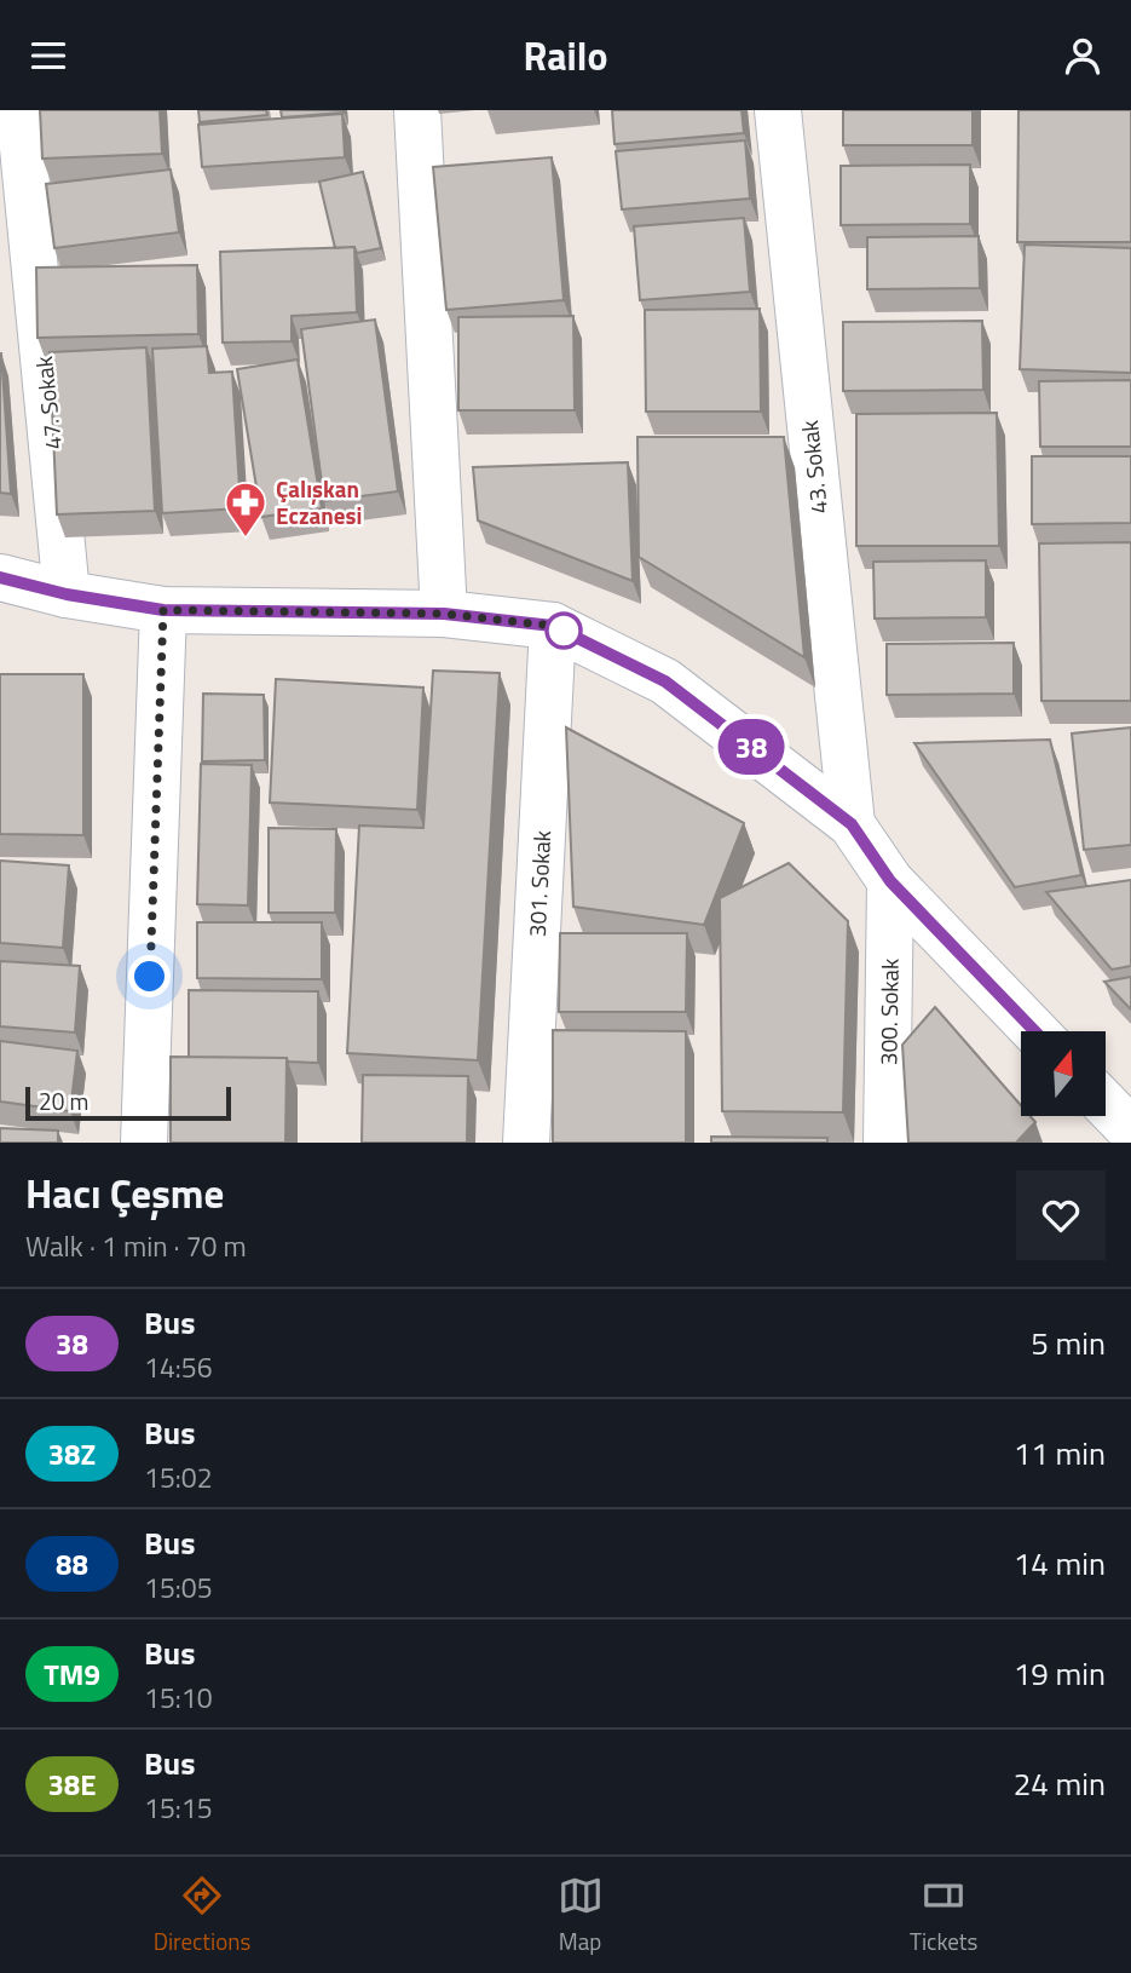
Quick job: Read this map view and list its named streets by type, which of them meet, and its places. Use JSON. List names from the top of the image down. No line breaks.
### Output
{"streets":{"street":["47. Sokak","43. Sokak","301. Sokak","300. Sokak"]},"places":{"pharmacy":["Çalışkan Eczanesi"]},"lines":["bus line 38"],"scale_bar":"20 m","north":"top","page":{"header":"Railo","on_map":"38","scale":"20 m","heading":["Hacı Çeşme","Walk · 1 min · 70 m"],"list":[{"mark":"38","name":"Bus","note":"14:56","value":"5 min"},{"mark":"38Z","name":"Bus","note":"15:02","value":"11 min"},{"mark":"88","name":"Bus","note":"15:05","value":"14 min"},{"mark":"TM9","name":"Bus","note":"15:10","value":"19 min"},{"mark":"38E","name":"Bus","note":"15:15","value":"24 min"}],"tabs":["Directions","Map","Tickets"]}}
